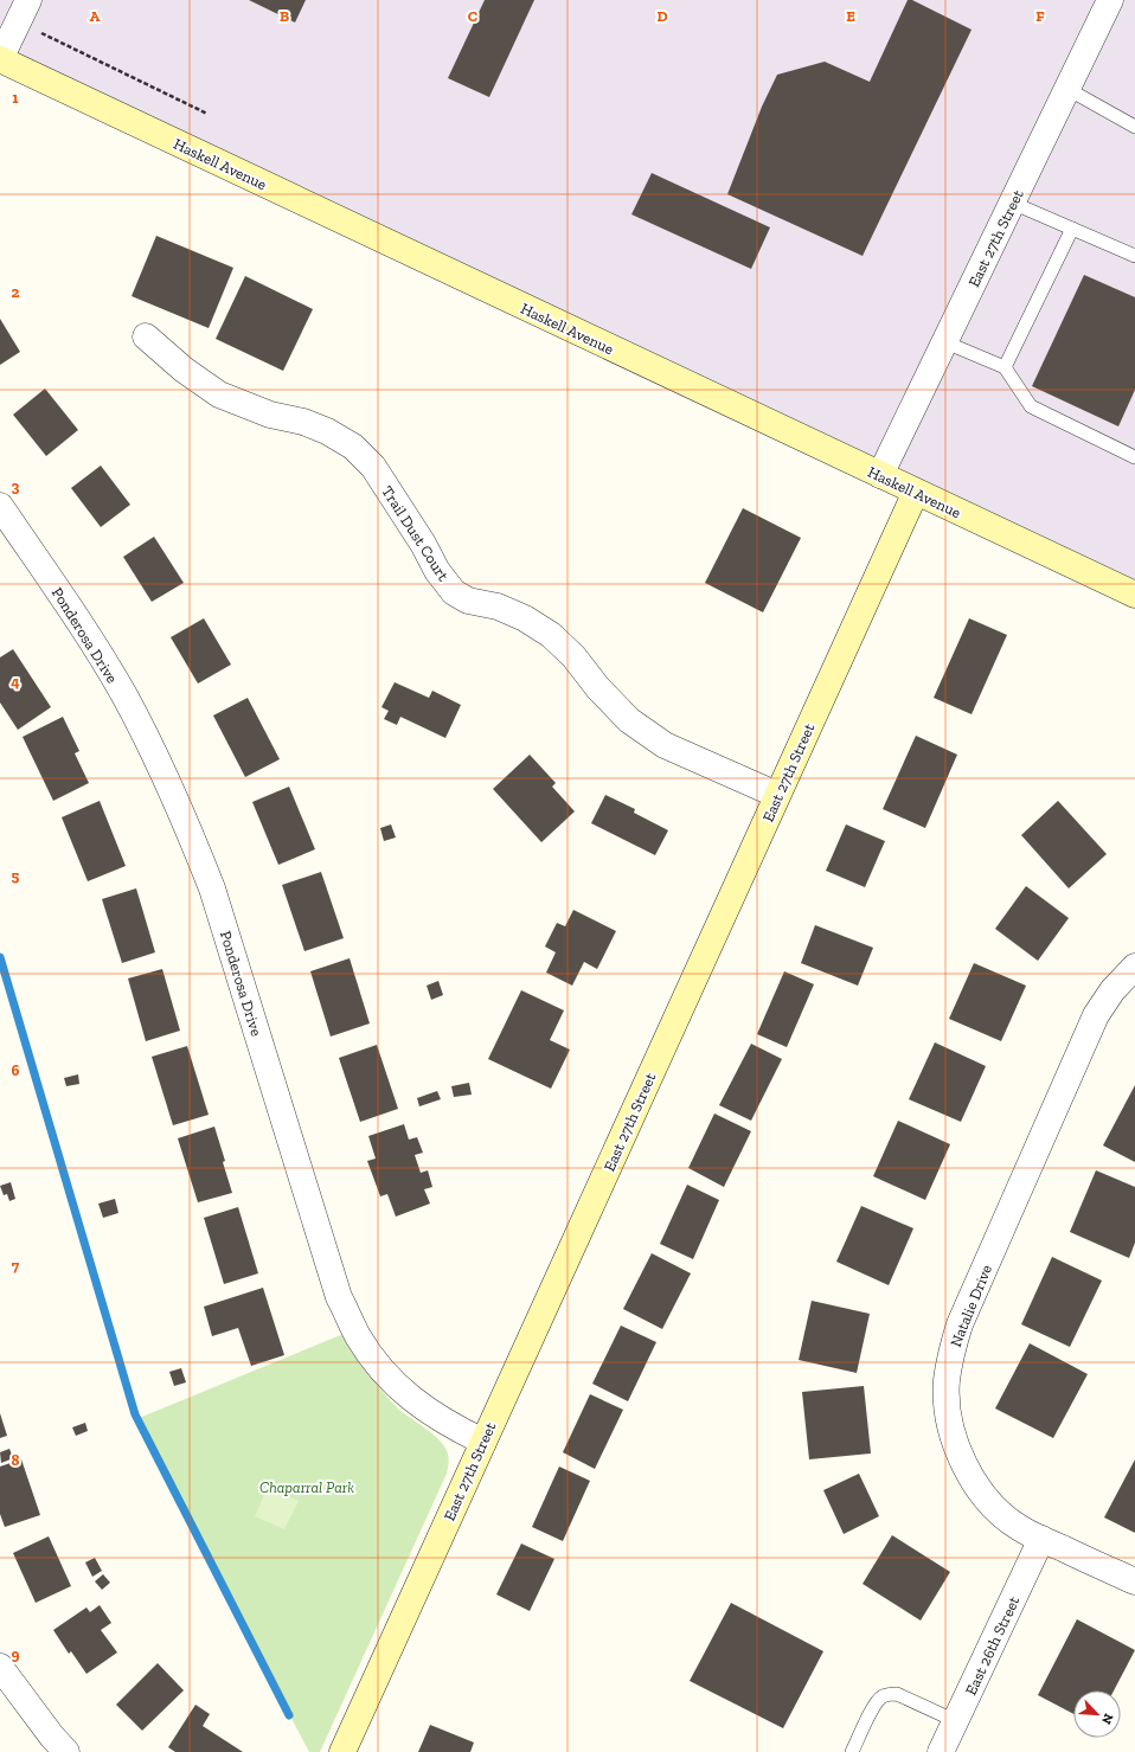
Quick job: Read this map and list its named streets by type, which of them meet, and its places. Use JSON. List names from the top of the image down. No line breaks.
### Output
{"streets":{"street":["Haskell Avenue","East 27th Street","Trail Dust Court","Ponderosa Drive","Natalie Drive","East 26th Street"]},"crossings":[["Haskell Avenue","East 27th Street"],["East 27th Street","Trail Dust Court"],["East 27th Street","Ponderosa Drive"],["Natalie Drive","East 26th Street"]],"parks":["Chaparral Park"],"north":"bottom right","grid":{"columns":["A","B","C","D","E","F"],"rows":["1","2","3","4","5","6","7","8","9"]}}
